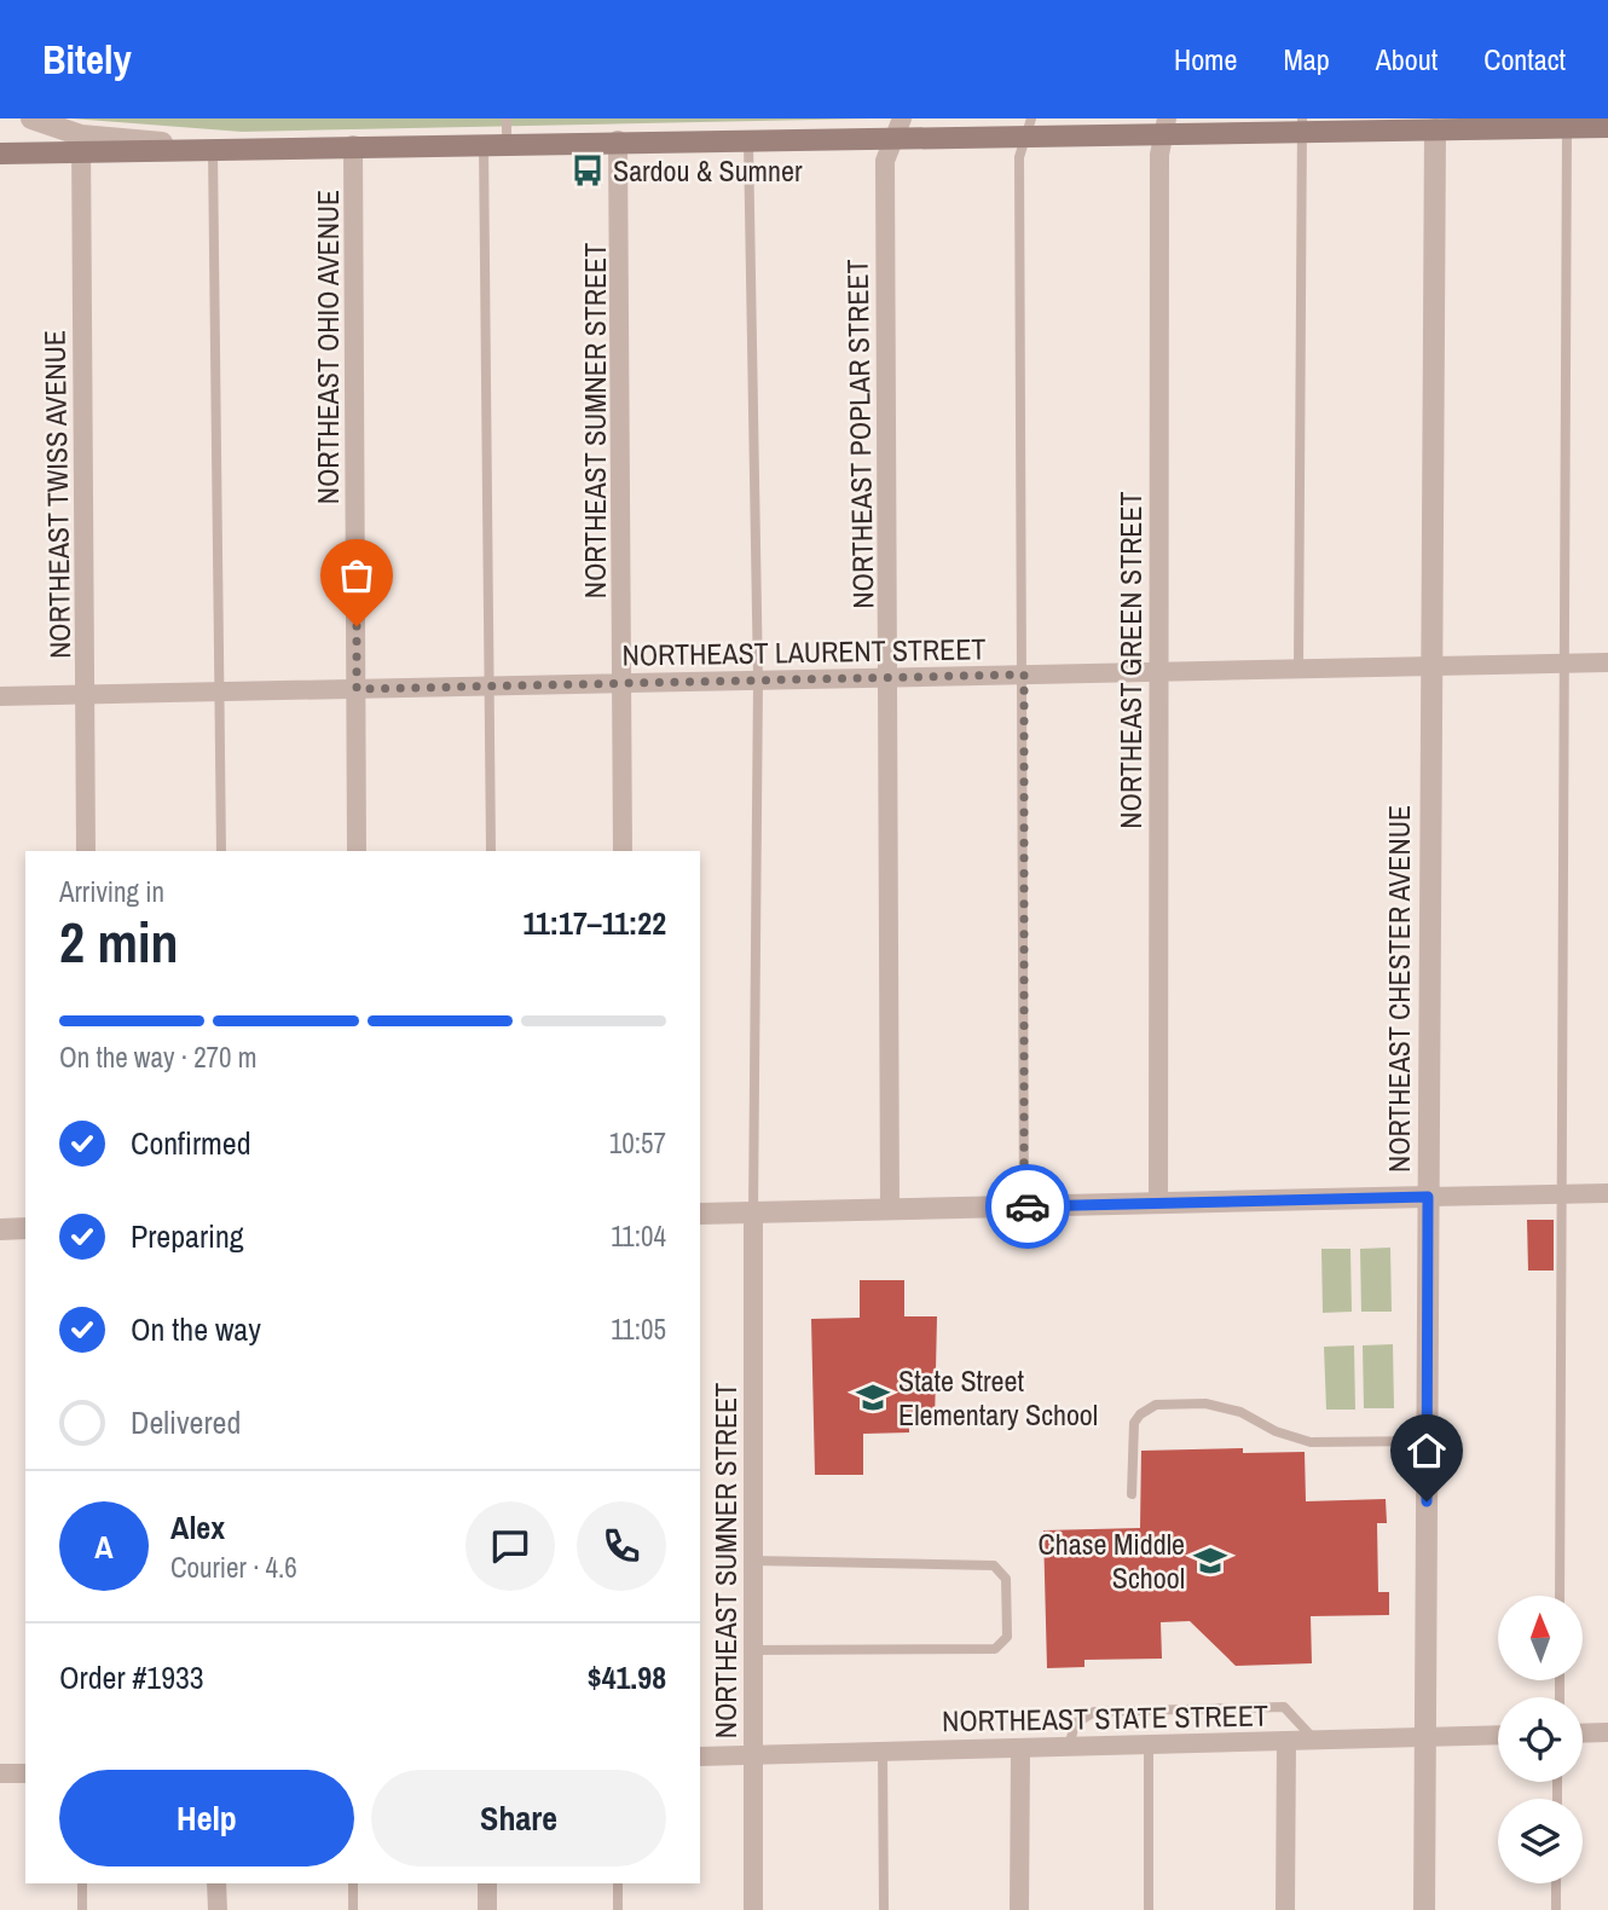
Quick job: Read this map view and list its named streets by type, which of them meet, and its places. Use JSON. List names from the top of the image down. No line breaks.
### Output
{"streets":{"street":["NORTHEAST OHIO AVENUE","NORTHEAST SUMNER STREET","NORTHEAST POPLAR STREET","NORTHEAST TWISS AVENUE","NORTHEAST LAURENT STREET","NORTHEAST GREEN STREET","NORTHEAST CHESTER AVENUE","NORTHEAST STATE STREET"]},"crossings":[["NORTHEAST OHIO AVENUE","NORTHEAST LAURENT STREET"],["NORTHEAST SUMNER STREET","NORTHEAST LAURENT STREET"],["NORTHEAST SUMNER STREET","NORTHEAST STATE STREET"],["NORTHEAST POPLAR STREET","NORTHEAST LAURENT STREET"],["NORTHEAST TWISS AVENUE","NORTHEAST LAURENT STREET"],["NORTHEAST LAURENT STREET","NORTHEAST GREEN STREET"],["NORTHEAST LAURENT STREET","NORTHEAST CHESTER AVENUE"],["NORTHEAST CHESTER AVENUE","NORTHEAST STATE STREET"]],"places":{"bus stop":["Sardou & Sumner"],"school or university":["State Street Elementary School","Chase Middle School"]},"north":"top","page":{"header":"Bitely","nav":["Home","Map","About","Contact"],"heading":["2 min","Arriving in","11:17–11:22"],"panel":["Alex","Courier · 4.6","Order #1933","$41.98"],"bar":"On the way · 270 m","list":[["Confirmed","10:57"],["Preparing","11:04"],["On the way","11:05"],"Delivered"],"round":"A","buttons":["Help","Share"]}}
